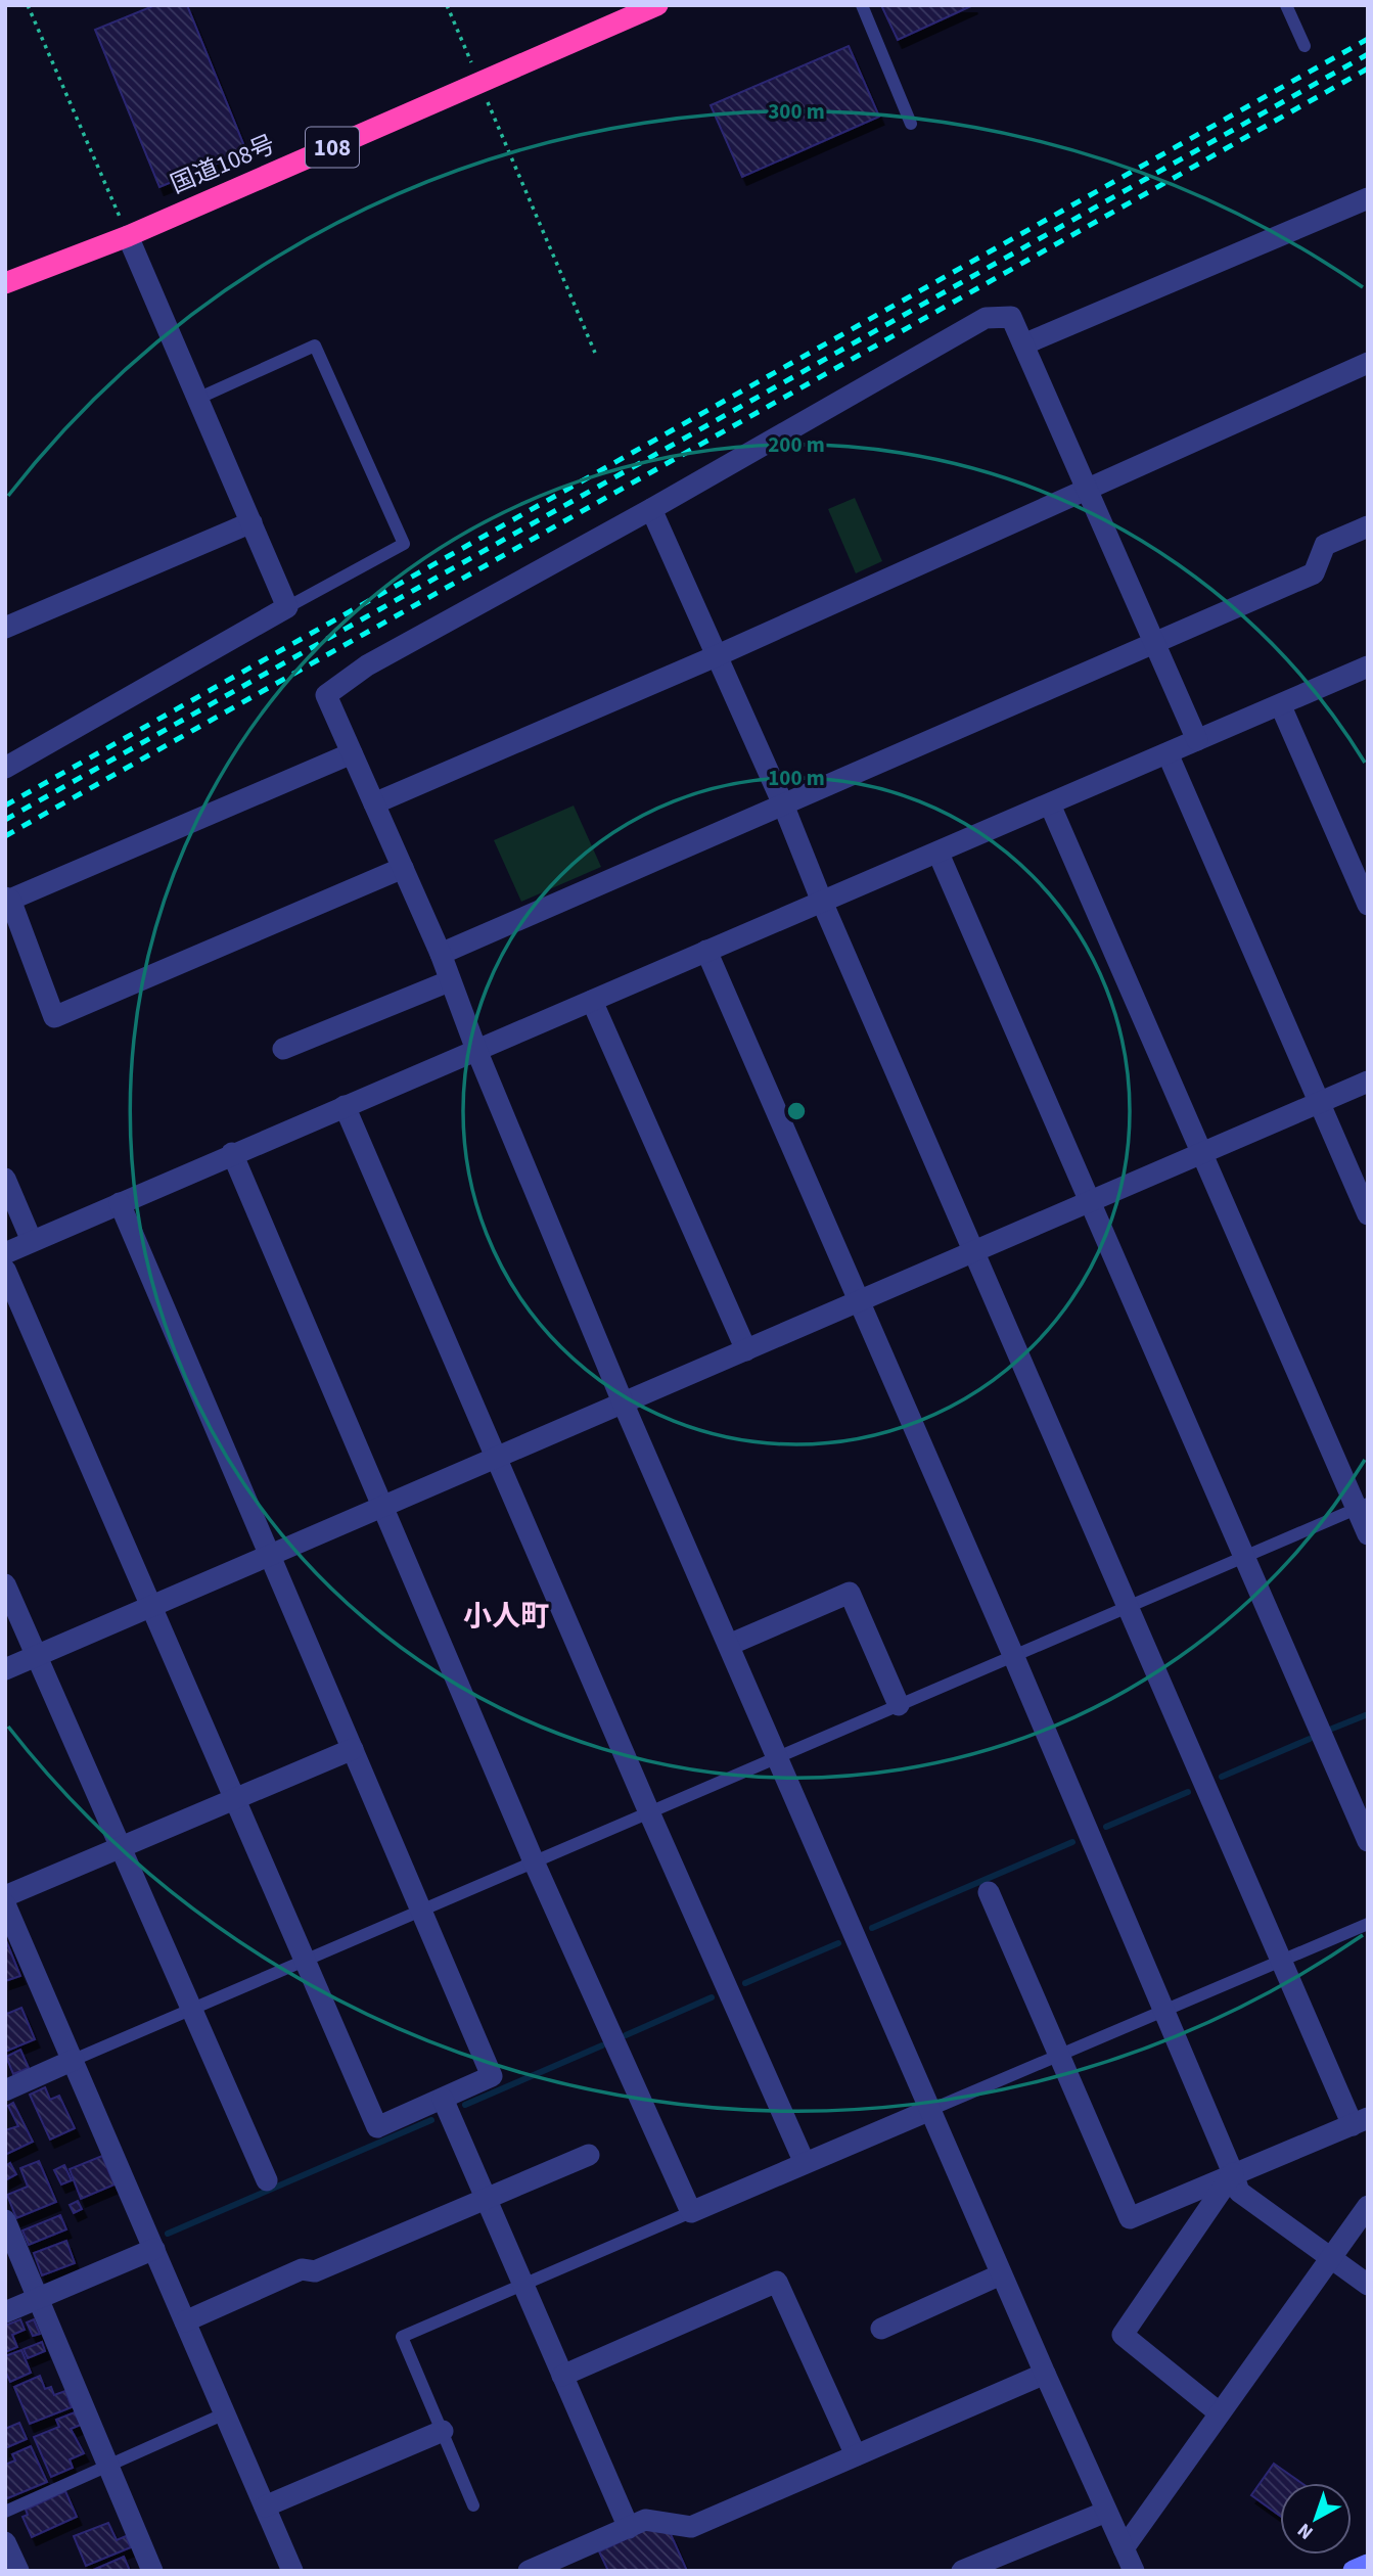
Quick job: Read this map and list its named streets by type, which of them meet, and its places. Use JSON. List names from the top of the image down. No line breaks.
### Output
{"streets":{"highway":["108","国道108号"]},"districts":["小人町"],"north":"bottom left","rings":["300 m","200 m","100 m"]}
